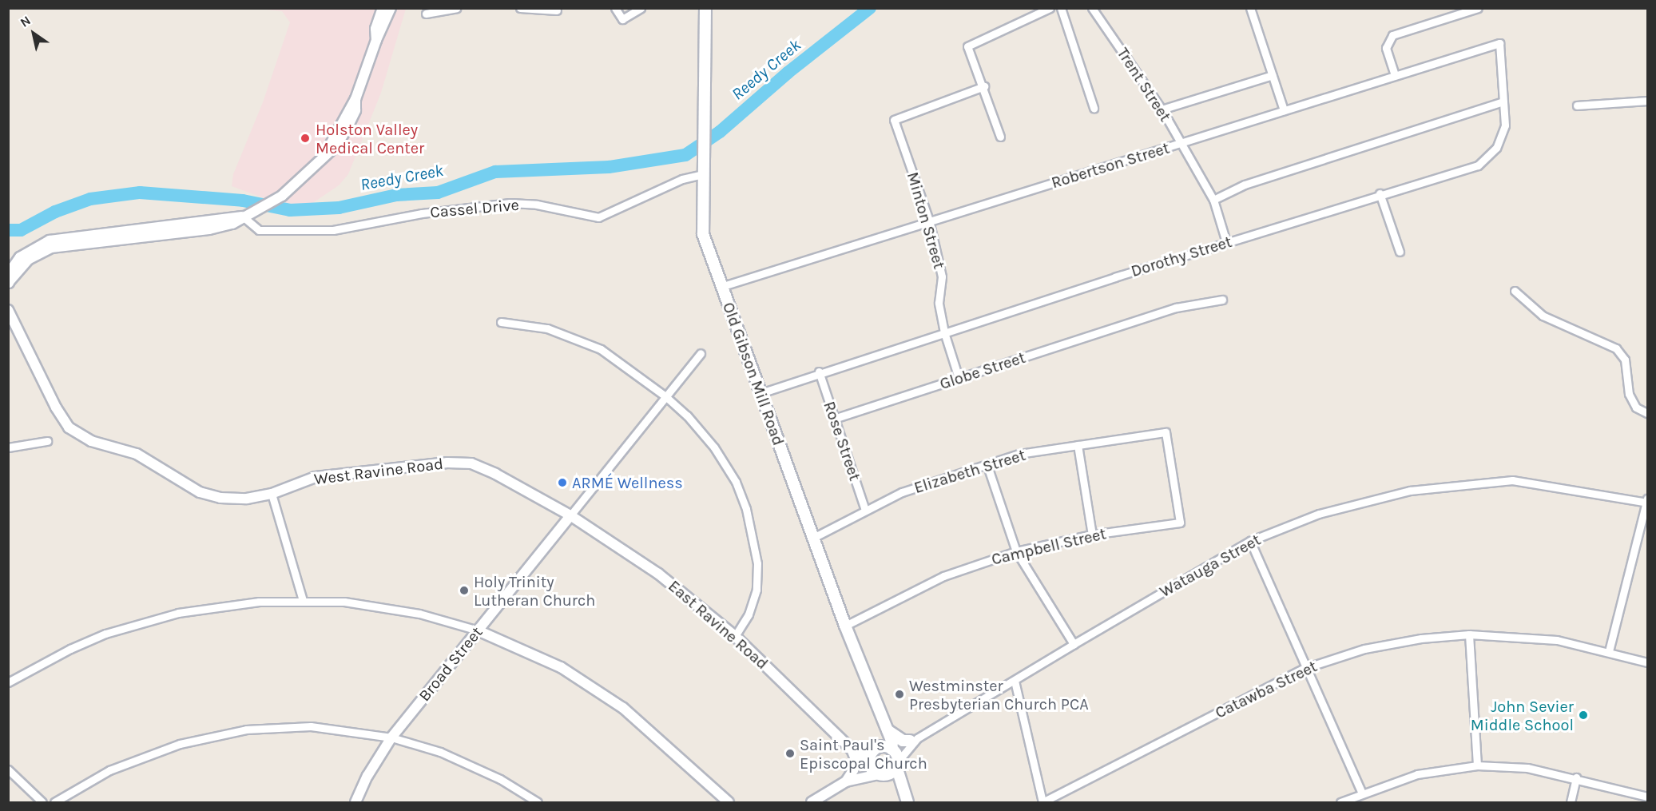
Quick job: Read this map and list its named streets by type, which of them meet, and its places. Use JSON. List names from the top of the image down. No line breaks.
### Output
{"streets":{"main road":["Old Gibson Mill Road"],"street":["Trent Street","Robertson Street","Cassel Drive","Minton Street","Dorothy Street","Globe Street","Rose Street","West Ravine Road","Elizabeth Street","Campbell Street","Watauga Street","East Ravine Road","Broad Street","Catawba Street"]},"crossings":[["Trent Street","Robertson Street"],["Trent Street","Dorothy Street"],["Robertson Street","Minton Street"],["Robertson Street","Dorothy Street"],["Robertson Street","Old Gibson Mill Road"],["Cassel Drive","Old Gibson Mill Road"],["Minton Street","Dorothy Street"],["Minton Street","Globe Street"],["Dorothy Street","Old Gibson Mill Road"],["Dorothy Street","Rose Street"],["Globe Street","Rose Street"],["Old Gibson Mill Road","Elizabeth Street"],["Old Gibson Mill Road","Campbell Street"],["Old Gibson Mill Road","Watauga Street"],["Rose Street","Elizabeth Street"],["West Ravine Road","East Ravine Road"],["West Ravine Road","Broad Street"],["Elizabeth Street","Campbell Street"],["East Ravine Road","Broad Street"]],"water":["Reedy Creek"],"places":["Holston Valley Medical Center","ARMÉ Wellness","Holy Trinity Lutheran Church","Westminster Presbyterian Church PCA","John Sevier Middle School","Saint Paul's Episcopal Church"],"north":"top left"}
